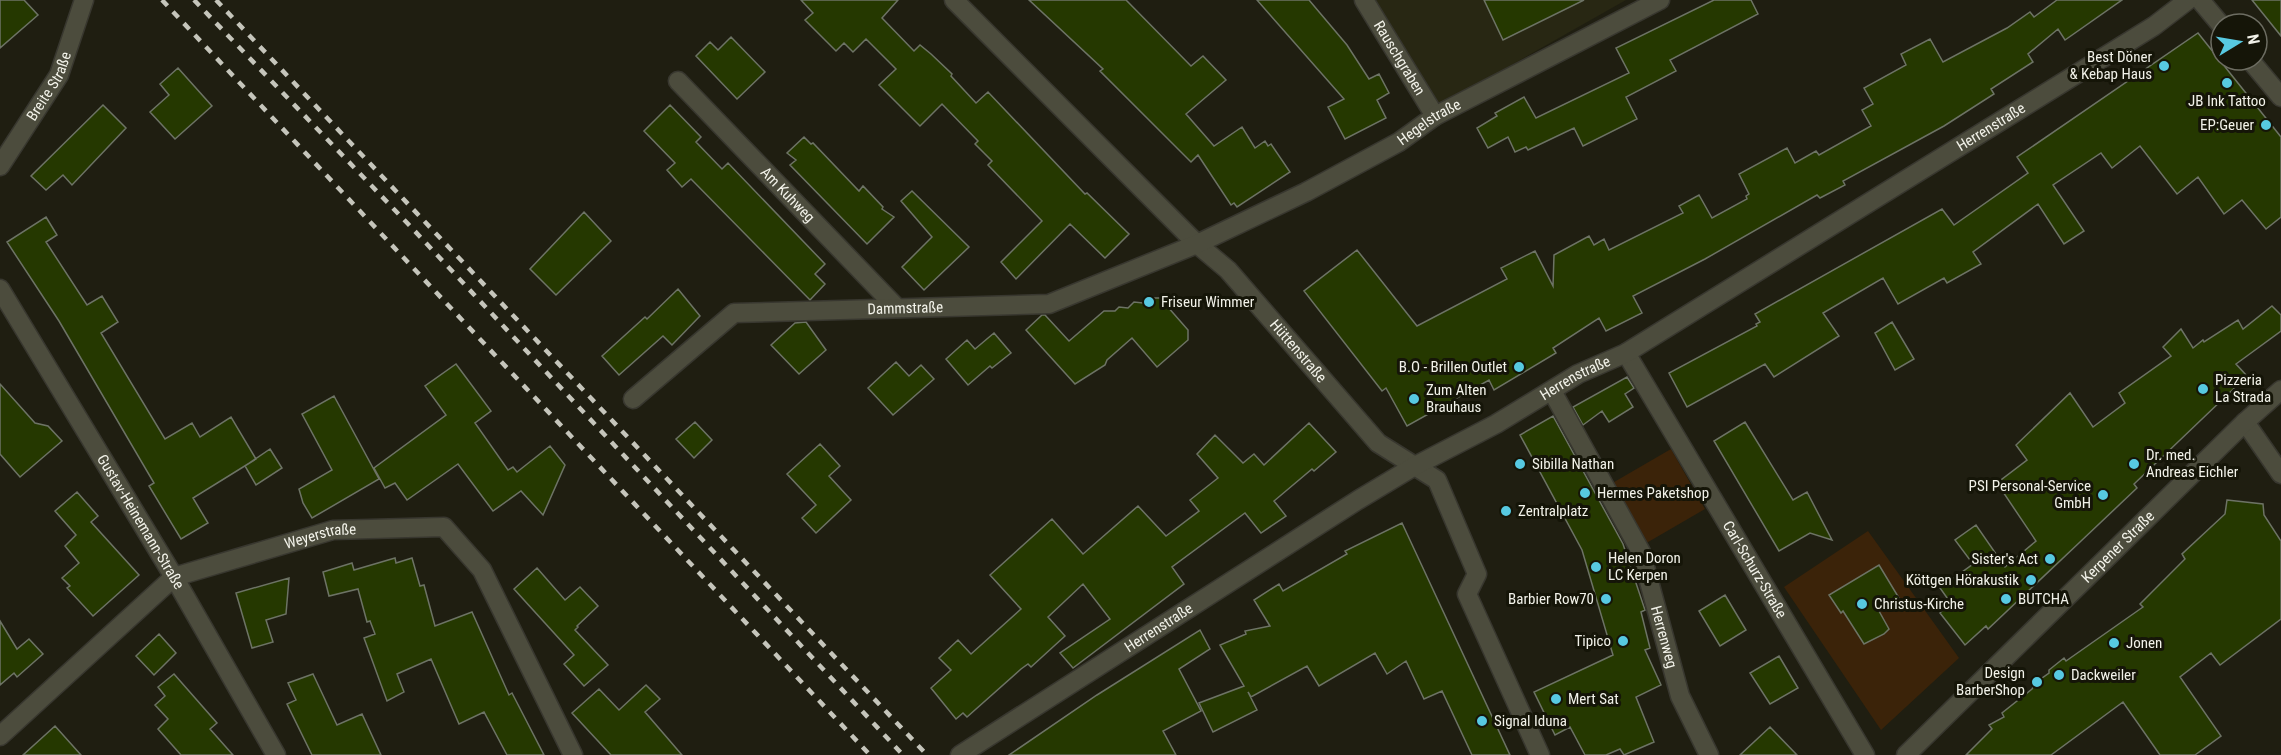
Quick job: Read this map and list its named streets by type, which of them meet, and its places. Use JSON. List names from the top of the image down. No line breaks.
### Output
{"streets":{"street":["Rauschgraben","Breite Straße","Hegelstraße","Herrenstraße","Am Kuhweg","Dammstraße","Hüttenstraße","Gustav-Heinemann-Straße","Weyerstraße","Kerpener Straße","Carl-Schurz-Straße","Herrenweg"]},"crossings":[["Rauschgraben","Hegelstraße"],["Hegelstraße","Dammstraße"],["Hegelstraße","Hüttenstraße"],["Herrenstraße","Hüttenstraße"],["Herrenstraße","Carl-Schurz-Straße"],["Herrenstraße","Herrenweg"],["Am Kuhweg","Dammstraße"],["Dammstraße","Hüttenstraße"],["Gustav-Heinemann-Straße","Weyerstraße"]],"places":["Best Döner & Kebap Haus","JB Ink Tattoo","EP:Geuer","Friseur Wimmer","B.O - Brillen Outlet","Pizzeria La Strada","Zum Alten Brauhaus","Sibilla Nathan","Dr. med. Andreas Eichler","Hermes Paketshop","PSI Personal-Service GmbH","Zentralplatz","Sister's Act","Helen Doron LC Kerpen","Köttgen Hörakustik","Barbier Row70","BUTCHA","Christus-Kirche","Tipico","Jonen","Dackweiler","Design BarberShop","Mert Sat","Signal Iduna"],"north":"right"}
